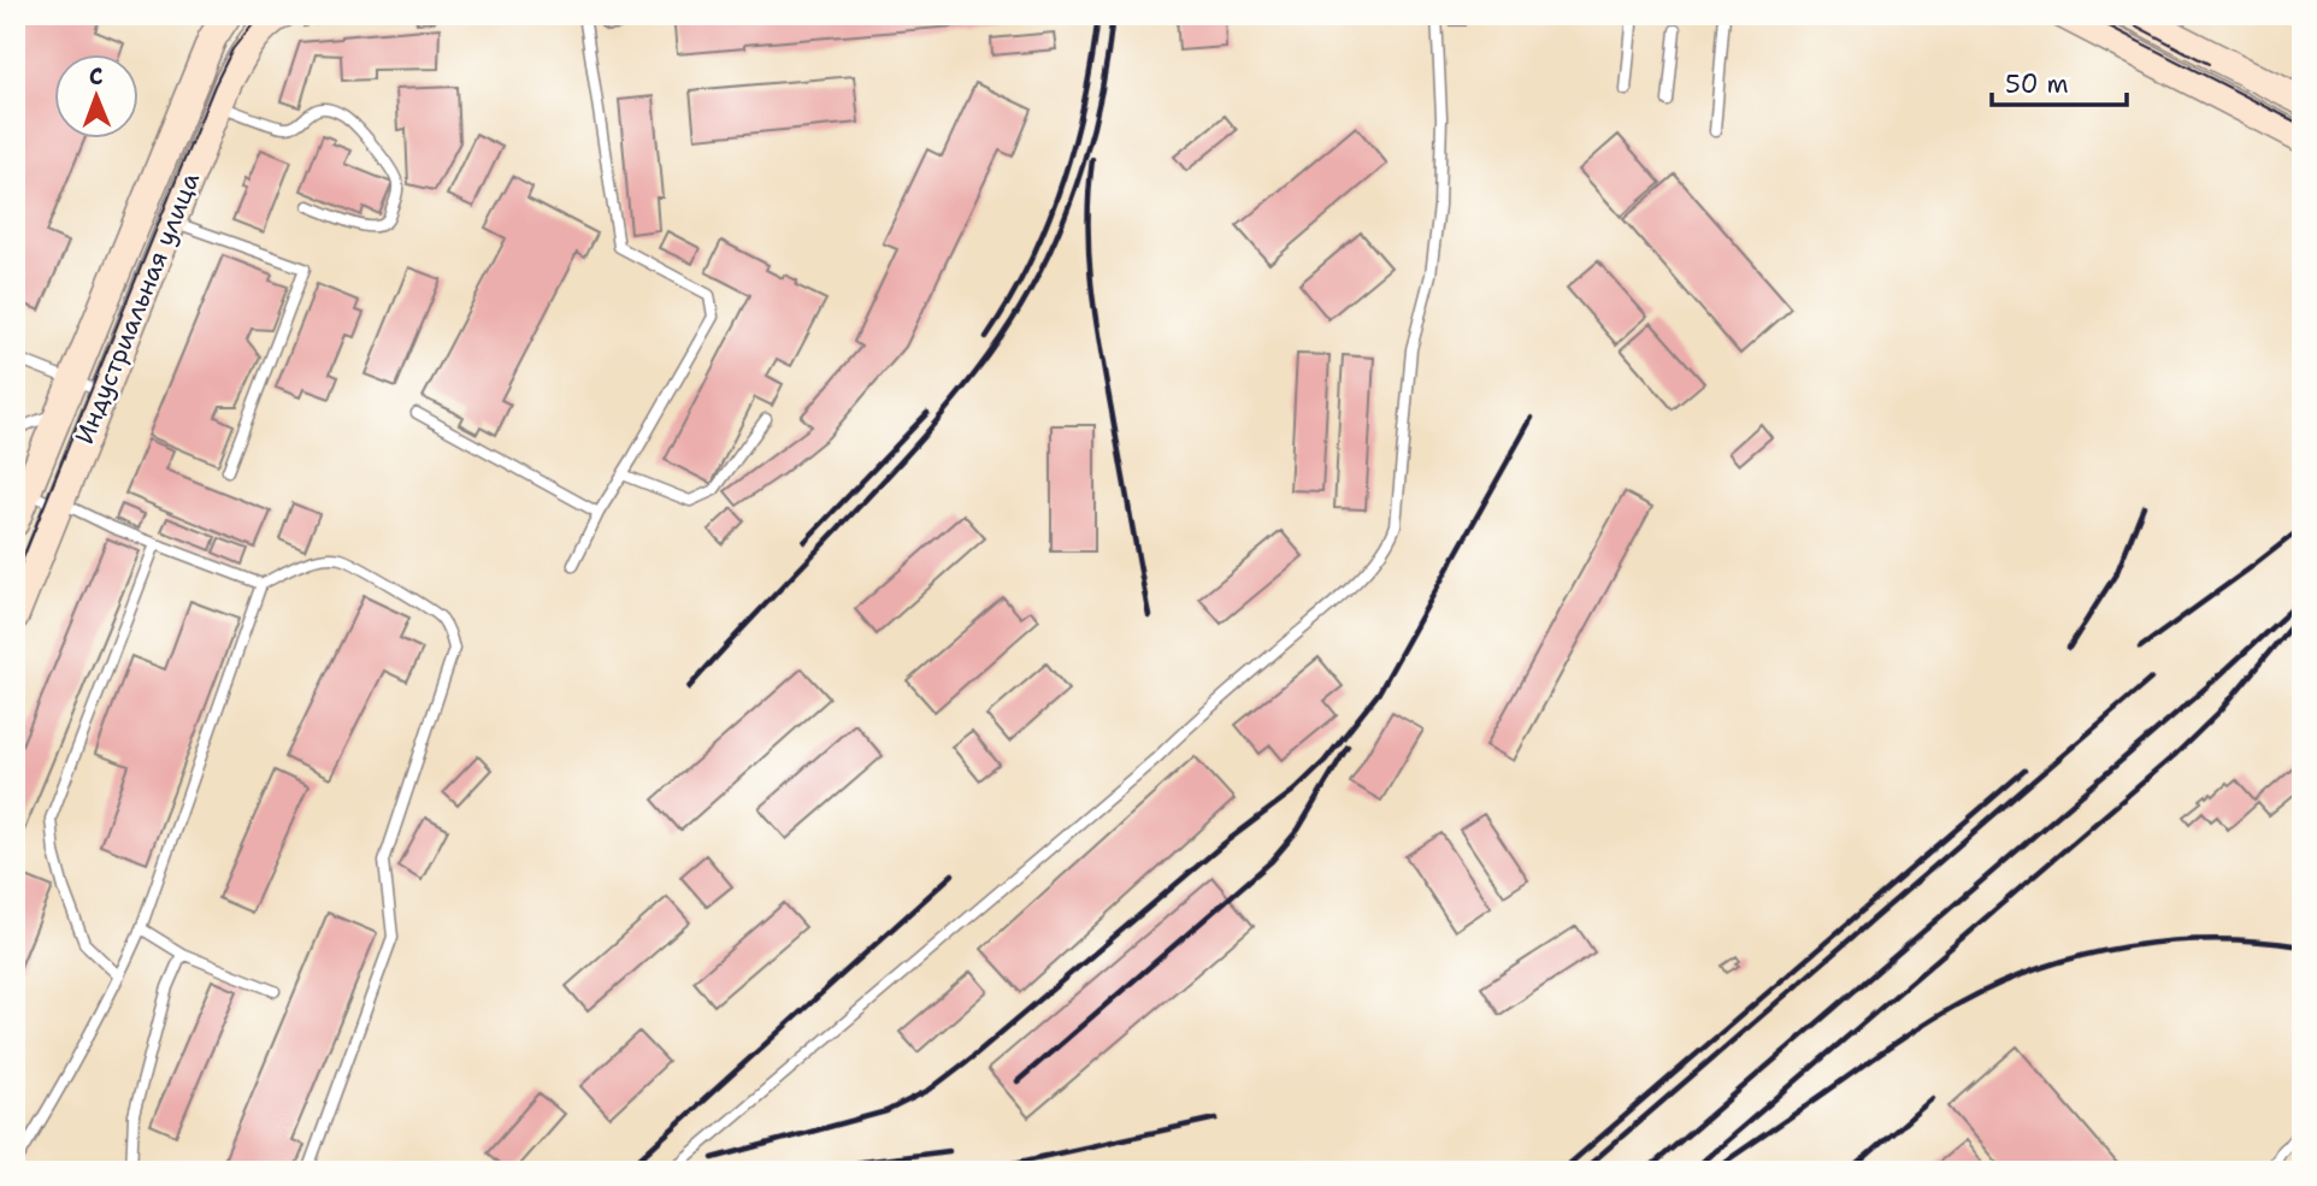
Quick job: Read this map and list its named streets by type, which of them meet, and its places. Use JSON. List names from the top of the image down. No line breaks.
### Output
{"streets":{"main road":["Индустриальная улица"]},"scale_bar":"50 m","north":"top"}
